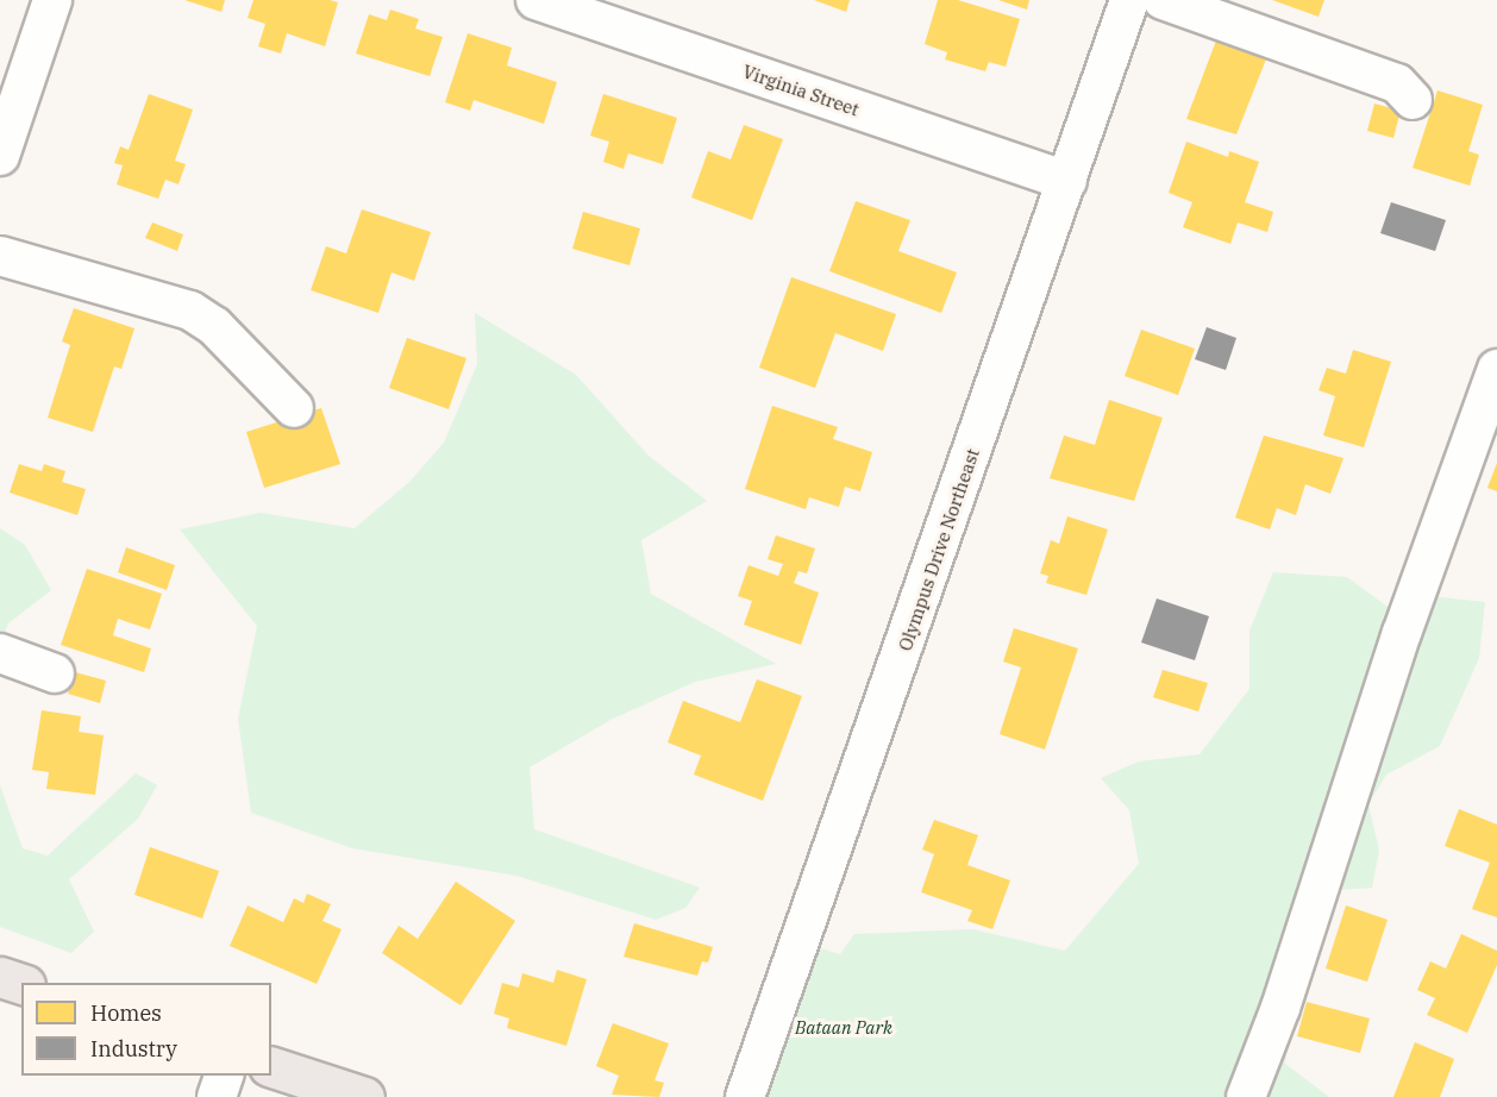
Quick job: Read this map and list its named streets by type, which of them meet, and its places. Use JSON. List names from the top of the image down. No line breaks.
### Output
{"streets":{"street":["Virginia Street","Olympus Drive Northeast"]},"crossings":[["Virginia Street","Olympus Drive Northeast"]],"parks":["Bataan Park"],"legend":["Homes","Industry"]}
